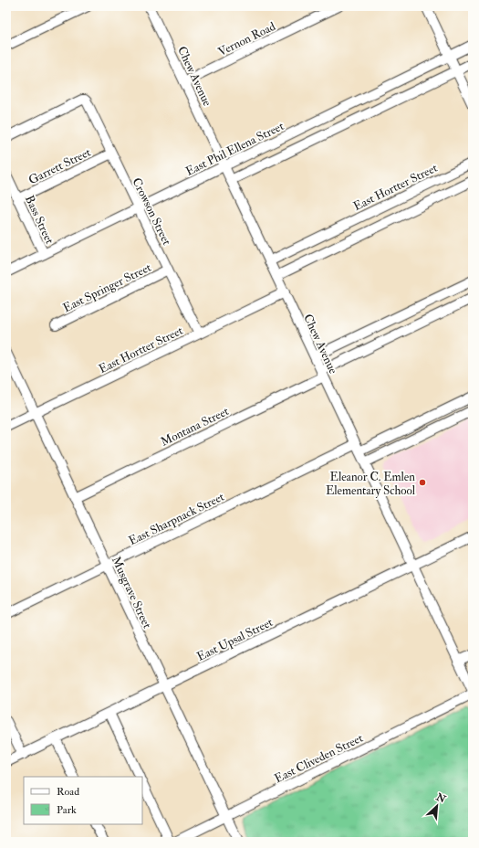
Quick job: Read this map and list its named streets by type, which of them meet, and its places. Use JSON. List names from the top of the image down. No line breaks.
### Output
{"streets":{"street":["Vernon Road","Chew Avenue","East Phil Ellena Street","Garrett Street","East Hortter Street","Crowson Street","Bass Street","East Springer Street","Montana Street","East Sharpnack Street","Musgrave Street","East Upsal Street","East Cliveden Street"]},"crossings":[["Vernon Road","Chew Avenue"],["Chew Avenue","East Phil Ellena Street"],["Chew Avenue","East Hortter Street"],["Chew Avenue","Montana Street"],["Chew Avenue","East Sharpnack Street"],["Chew Avenue","East Upsal Street"],["East Phil Ellena Street","Crowson Street"],["East Phil Ellena Street","Bass Street"],["Garrett Street","Crowson Street"],["Garrett Street","Bass Street"],["East Hortter Street","Crowson Street"],["East Hortter Street","Musgrave Street"],["Crowson Street","East Springer Street"],["Montana Street","Musgrave Street"],["East Sharpnack Street","Musgrave Street"],["Musgrave Street","East Upsal Street"],["Musgrave Street","East Cliveden Street"]],"places":["Eleanor C. Emlen Elementary School"],"legend":["Road","Park"],"north":"top right"}
